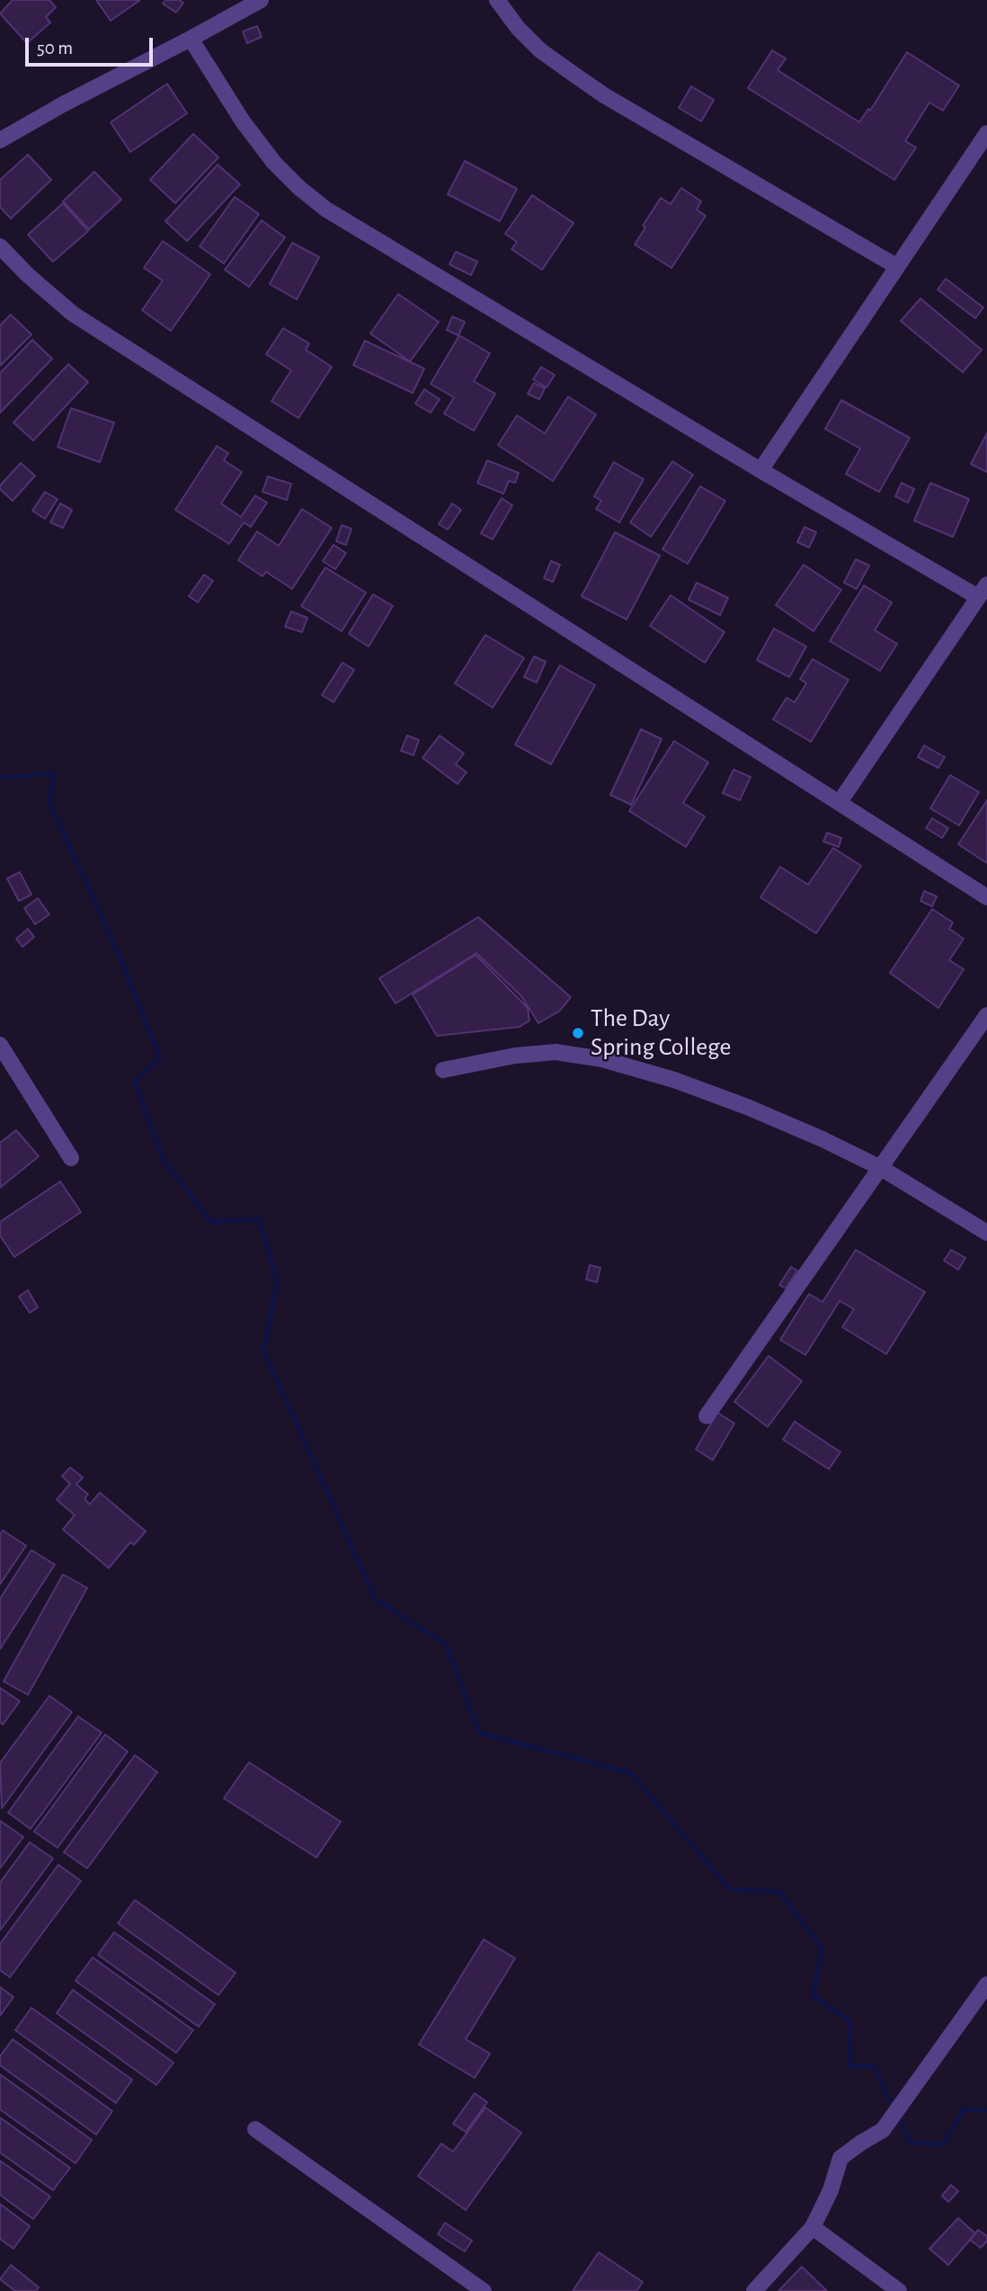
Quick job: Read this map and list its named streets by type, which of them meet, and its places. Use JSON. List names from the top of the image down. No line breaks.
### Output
{"places":["The Day Spring College"],"scale_bar":"50 m"}
